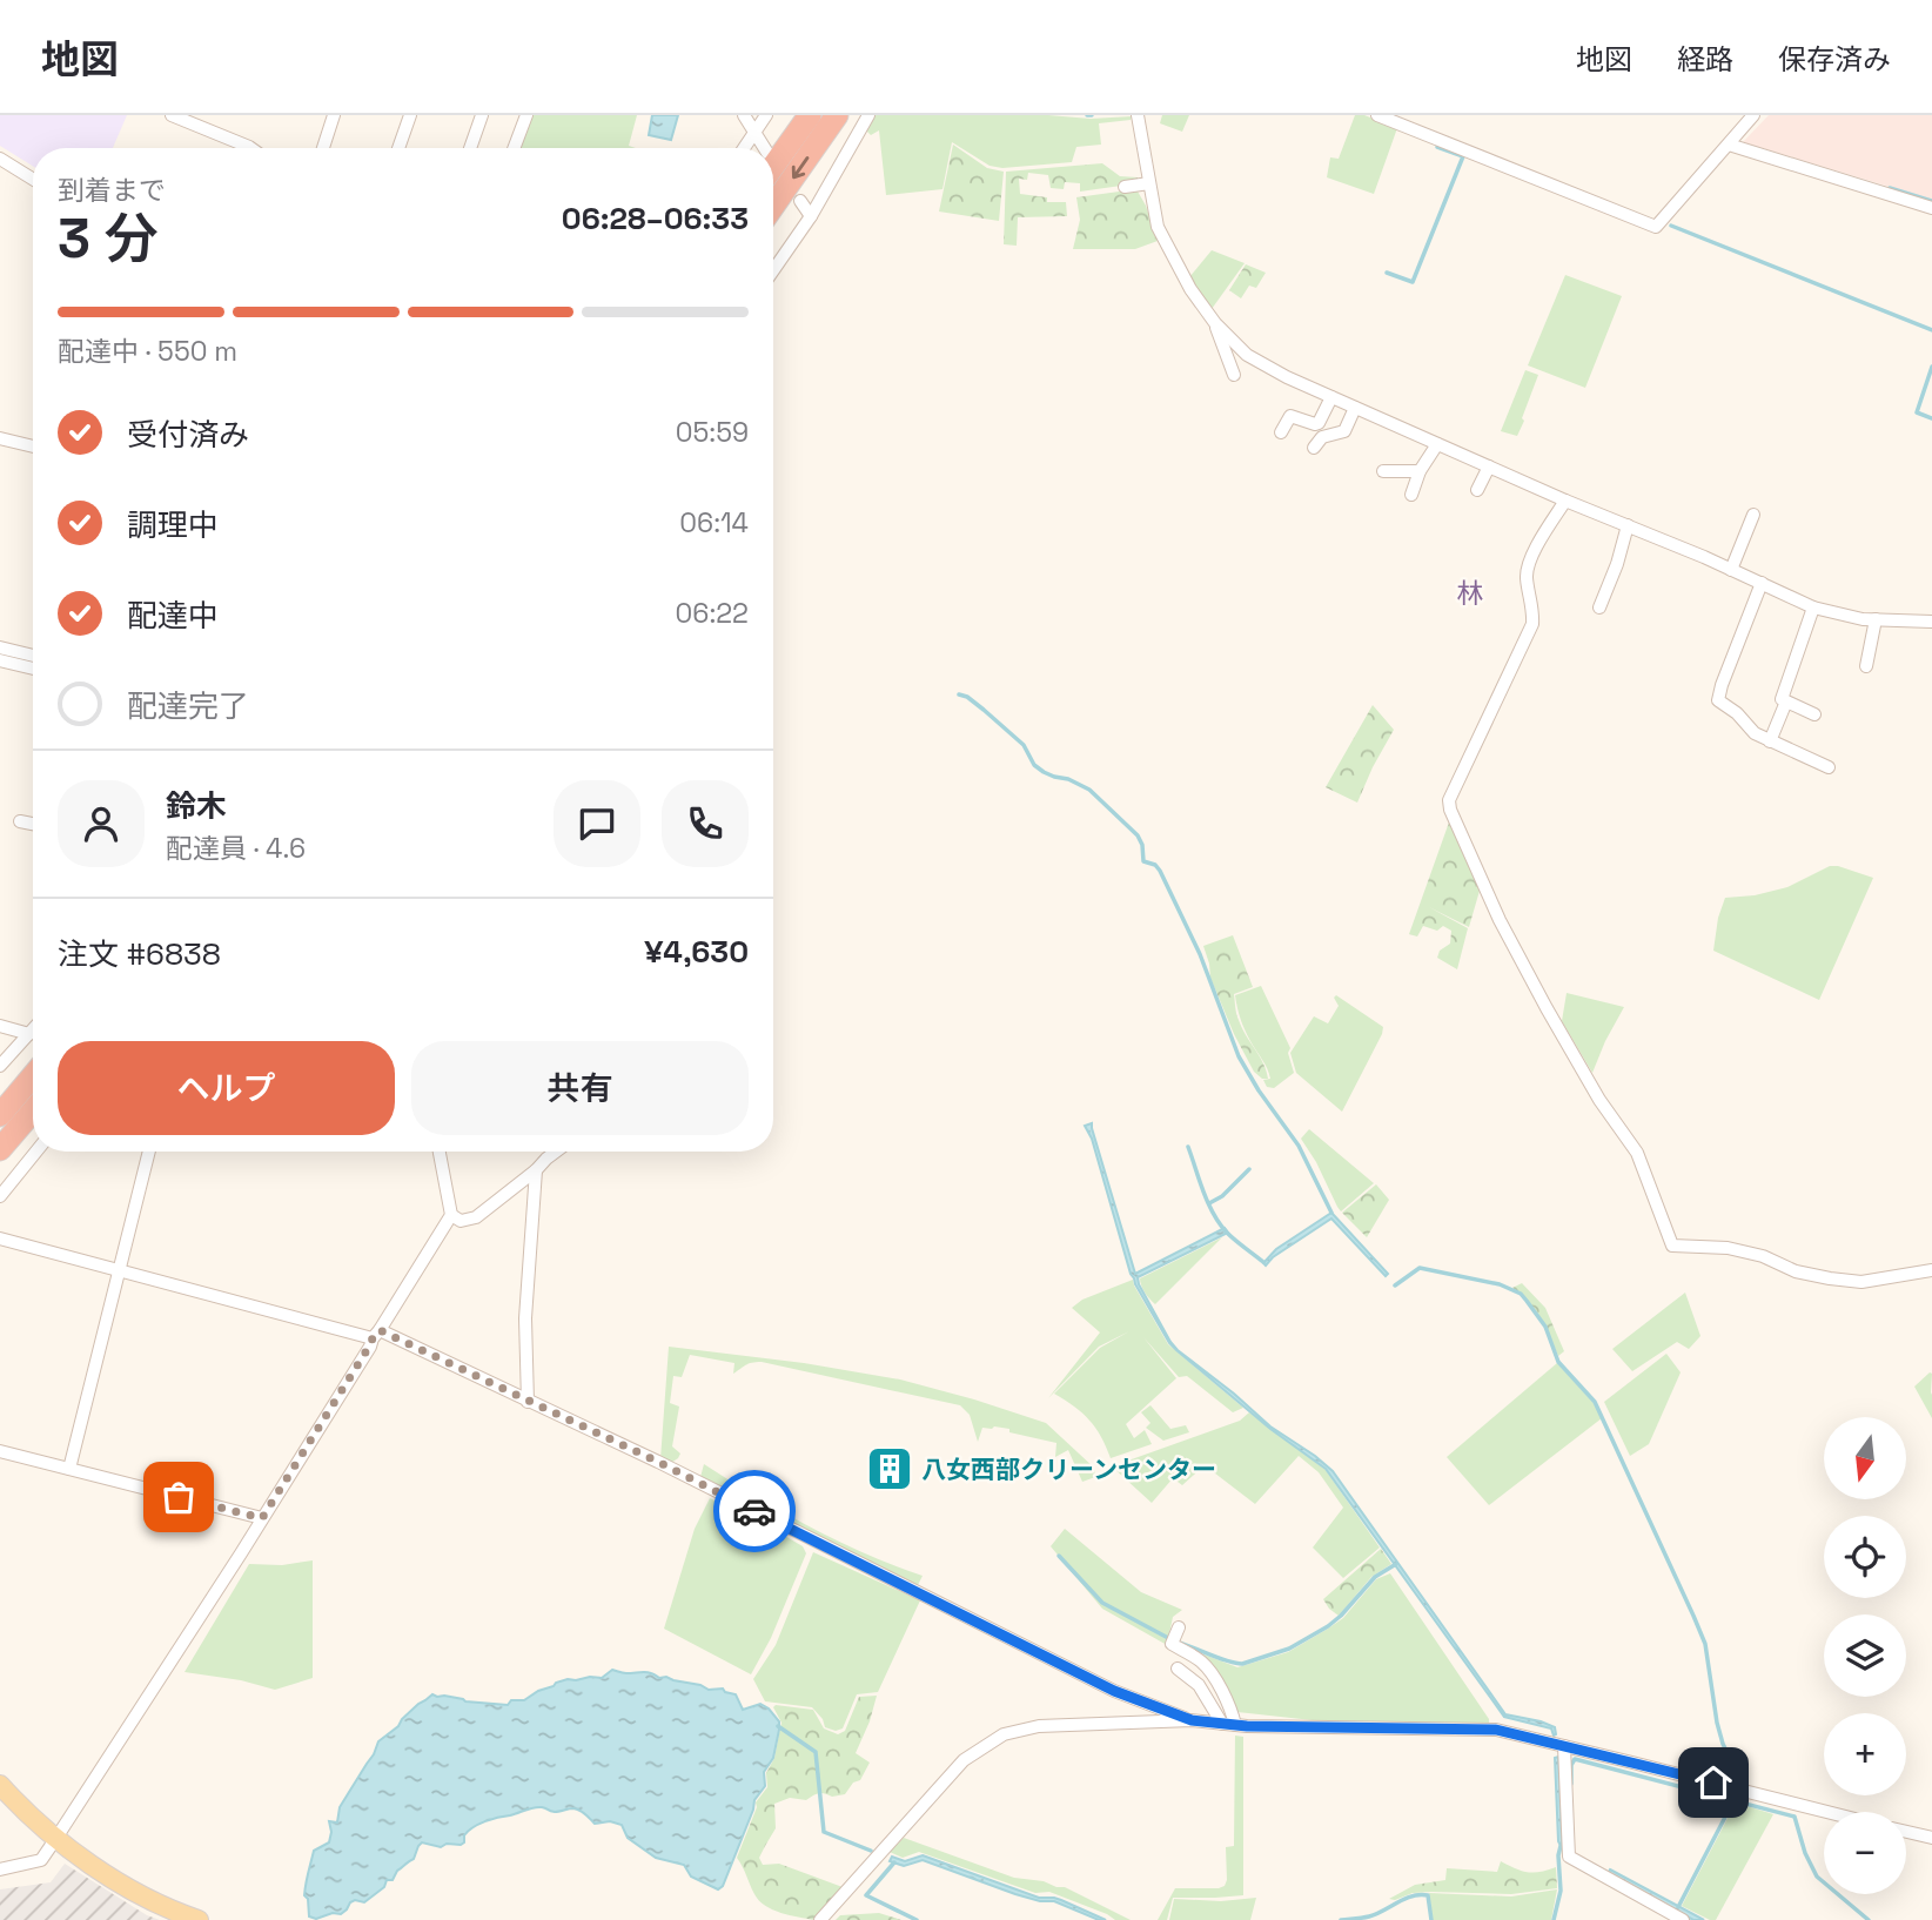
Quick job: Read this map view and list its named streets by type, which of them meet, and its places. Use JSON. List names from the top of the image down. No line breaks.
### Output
{"districts":["林"],"places":{"building":["八女西部クリーンセンター"]},"north":"bottom","page":{"header":"地図","nav":["地図","経路","保存済み"],"heading":["3 分","到着まで","06:28–06:33"],"panel":["鈴木","配達員 · 4.6","注文 #6838","¥4,630"],"bar":"配達中 · 550 m","list":[["受付済み","05:59"],["調理中","06:14"],["配達中","06:22"],"配達完了"],"buttons":["ヘルプ","共有"],"map_buttons":["+","−"]}}
